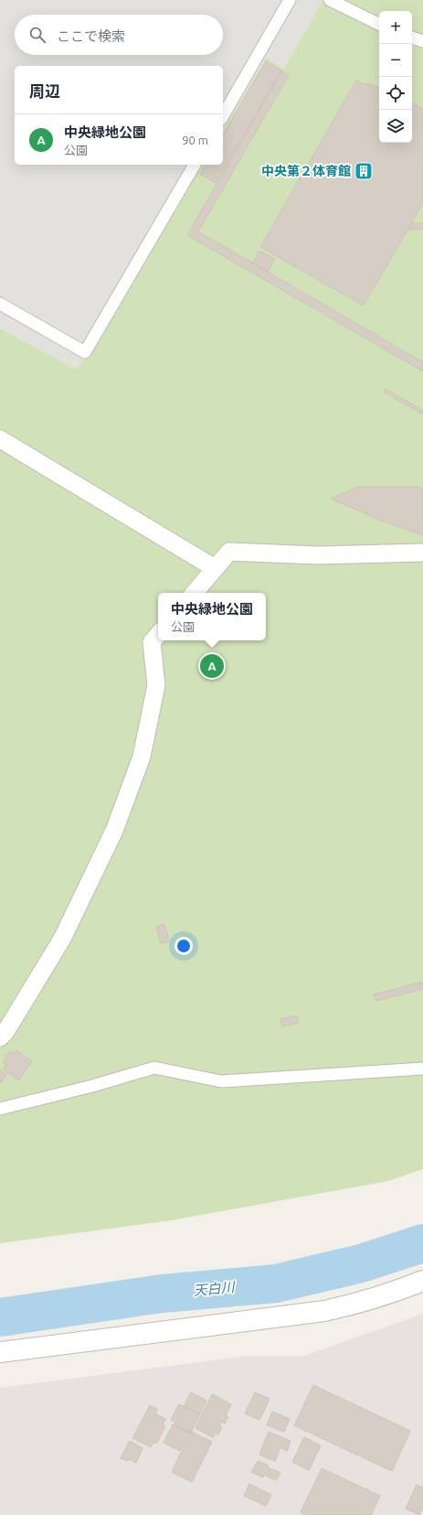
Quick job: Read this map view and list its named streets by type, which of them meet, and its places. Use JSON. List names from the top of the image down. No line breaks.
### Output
{"water":["天白川"],"places":{"building":["中央第２体育館"]},"page":{"map_buttons":["+","−"],"search":"ここで検索","heading":"周辺","list":[{"mark":"A","name":"中央緑地公園","note":"公園","value":"90 m"}],"popup":["中央緑地公園","公園"],"pins":"A"}}
